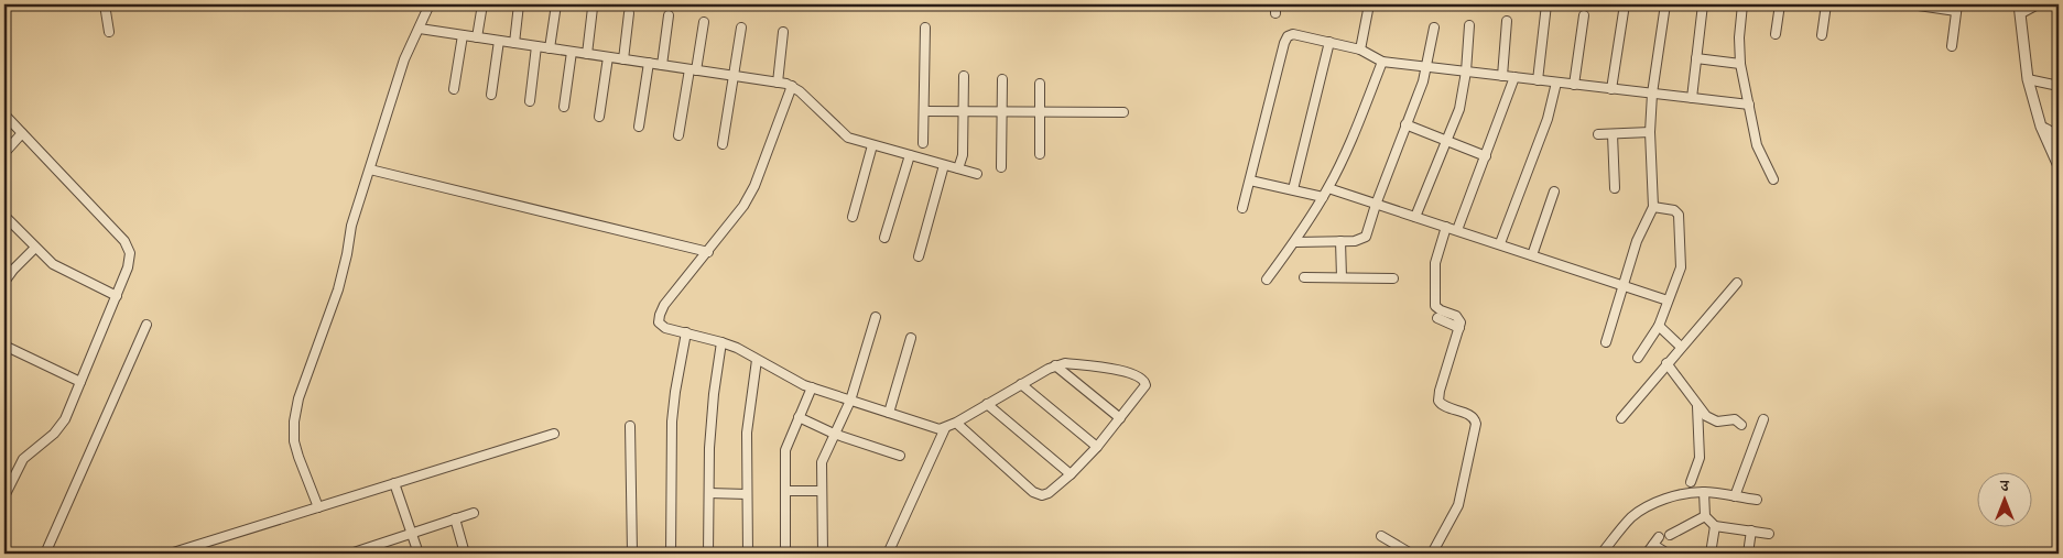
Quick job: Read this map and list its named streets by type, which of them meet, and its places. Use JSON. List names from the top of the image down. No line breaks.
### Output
{"north":"top"}
